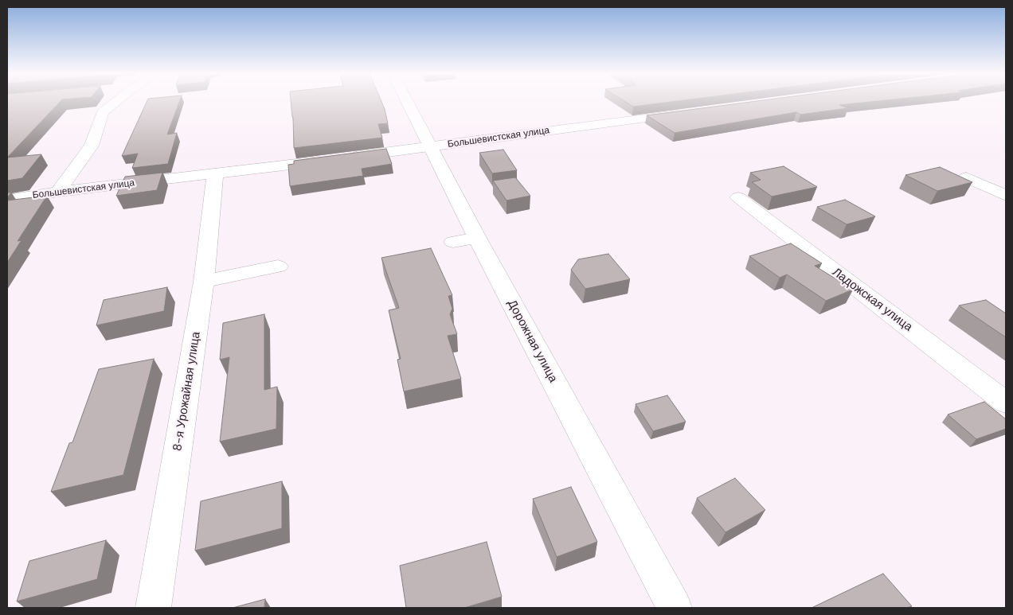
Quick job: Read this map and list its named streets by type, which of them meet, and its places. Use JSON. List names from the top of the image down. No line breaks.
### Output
{"streets":{"street":["Большевистская улица","Ладожская улица","Дорожная улица","8-я Урожайная улица"]},"crossings":[["Большевистская улица","Дорожная улица"],["Большевистская улица","8-я Урожайная улица"]]}
